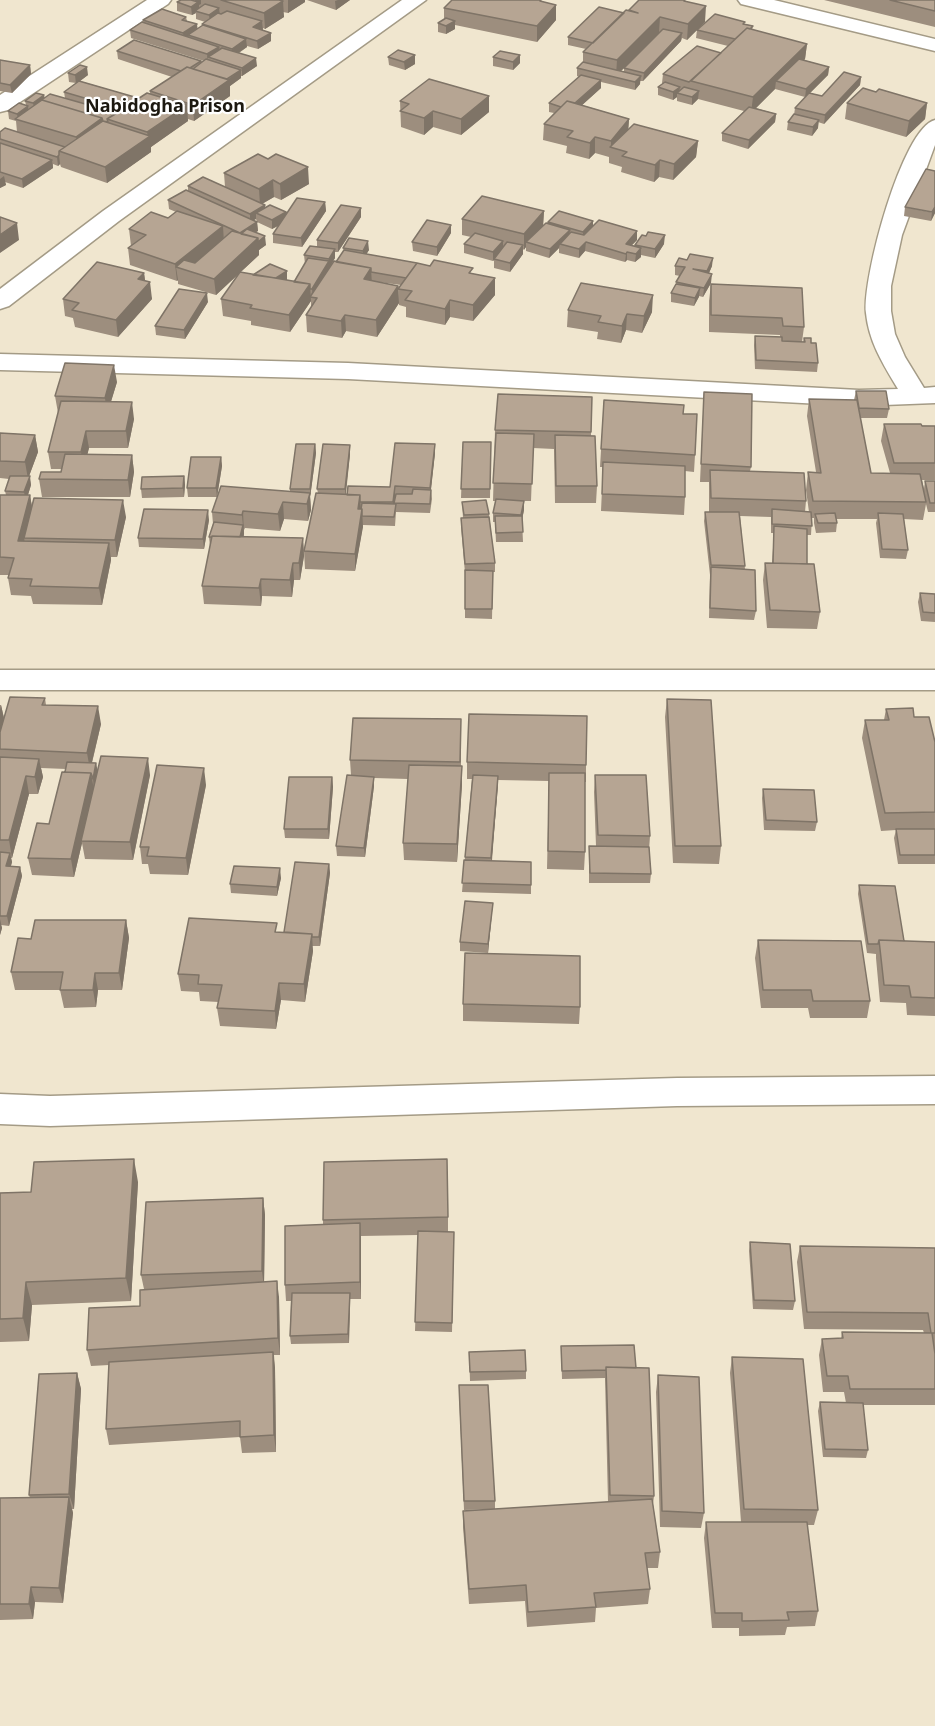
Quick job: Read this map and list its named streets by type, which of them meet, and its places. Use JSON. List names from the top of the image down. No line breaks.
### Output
{"districts":["Nabidogha Prison"]}
